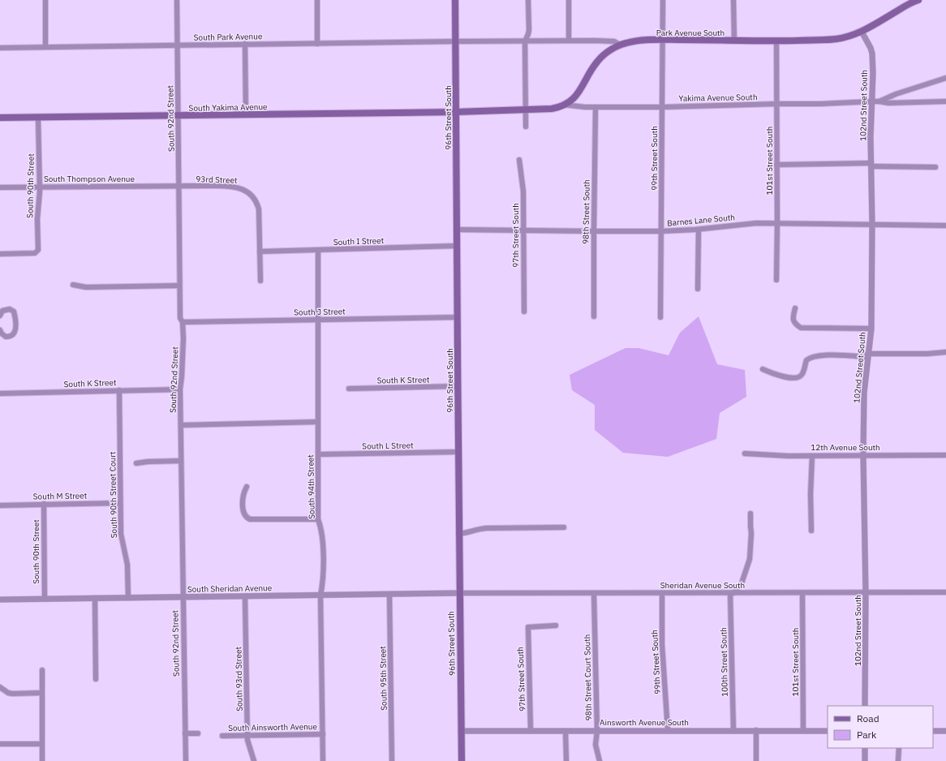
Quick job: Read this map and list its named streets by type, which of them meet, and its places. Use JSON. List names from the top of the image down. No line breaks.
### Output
{"streets":{"main road":["Park Avenue South","Yakima Avenue South","South Yakima Avenue","96th Street South"],"street":["South Park Avenue","102nd Street South","South 92nd Street","99th Street South","101st Street South","South Thompson Avenue","93rd Street","South 90th Street","98th Street South","Barnes Lane South","97th Street South","South I Street","South J Street","South K Street","South L Street","12th Avenue South","South 94th Street","South 90th Street Court","South M Street","Sheridan Avenue South","South Sheridan Avenue","100th Street South","98th Street Court South","South 95th Street","South 93rd Street","Ainsworth Avenue South","South Ainsworth Avenue"]},"crossings":[["Park Avenue South","South Park Avenue"],["Park Avenue South","Yakima Avenue South"],["Park Avenue South","102nd Street South"],["Park Avenue South","96th Street South"],["Park Avenue South","99th Street South"],["Park Avenue South","101st Street South"],["South Park Avenue","96th Street South"],["South Park Avenue","South 92nd Street"],["Yakima Avenue South","102nd Street South"],["Yakima Avenue South","South Yakima Avenue"],["Yakima Avenue South","96th Street South"],["Yakima Avenue South","99th Street South"],["Yakima Avenue South","101st Street South"],["Yakima Avenue South","98th Street South"],["102nd Street South","Barnes Lane South"],["102nd Street South","12th Avenue South"],["102nd Street South","Sheridan Avenue South"],["South Yakima Avenue","96th Street South"],["South Yakima Avenue","South 92nd Street"],["South Yakima Avenue","South 90th Street"],["96th Street South","Barnes Lane South"],["96th Street South","South I Street"],["96th Street South","South J Street"],["96th Street South","South K Street"],["96th Street South","South L Street"],["96th Street South","Sheridan Avenue South"],["96th Street South","South Sheridan Avenue"],["96th Street South","Ainsworth Avenue South"],["South 92nd Street","South Thompson Avenue"],["South 92nd Street","93rd Street"],["South 92nd Street","South J Street"],["South 92nd Street","South K Street"],["South 92nd Street","South Sheridan Avenue"],["99th Street South","Barnes Lane South"],["99th Street South","Sheridan Avenue South"],["99th Street South","Ainsworth Avenue South"],["101st Street South","Barnes Lane South"],["101st Street South","Sheridan Avenue South"],["101st Street South","Ainsworth Avenue South"],["South Thompson Avenue","93rd Street"],["South Thompson Avenue","South 90th Street"],["93rd Street","South I Street"],["South 90th Street","South M Street"],["South 90th Street","South Sheridan Avenue"],["98th Street South","Barnes Lane South"],["Barnes Lane South","97th Street South"],["97th Street South","Ainsworth Avenue South"],["South I Street","South 94th Street"],["South J Street","South 94th Street"],["South K Street","South 90th Street Court"],["South L Street","South 94th Street"],["South 94th Street","South Sheridan Avenue"],["South 94th Street","South Ainsworth Avenue"],["South 90th Street Court","South M Street"],["South 90th Street Court","South Sheridan Avenue"],["Sheridan Avenue South","South Sheridan Avenue"],["Sheridan Avenue South","100th Street South"],["Sheridan Avenue South","98th Street Court South"],["South Sheridan Avenue","South 95th Street"],["South Sheridan Avenue","South 93rd Street"],["100th Street South","Ainsworth Avenue South"],["98th Street Court South","Ainsworth Avenue South"],["South 93rd Street","South Ainsworth Avenue"]],"legend":["Road","Park"]}
